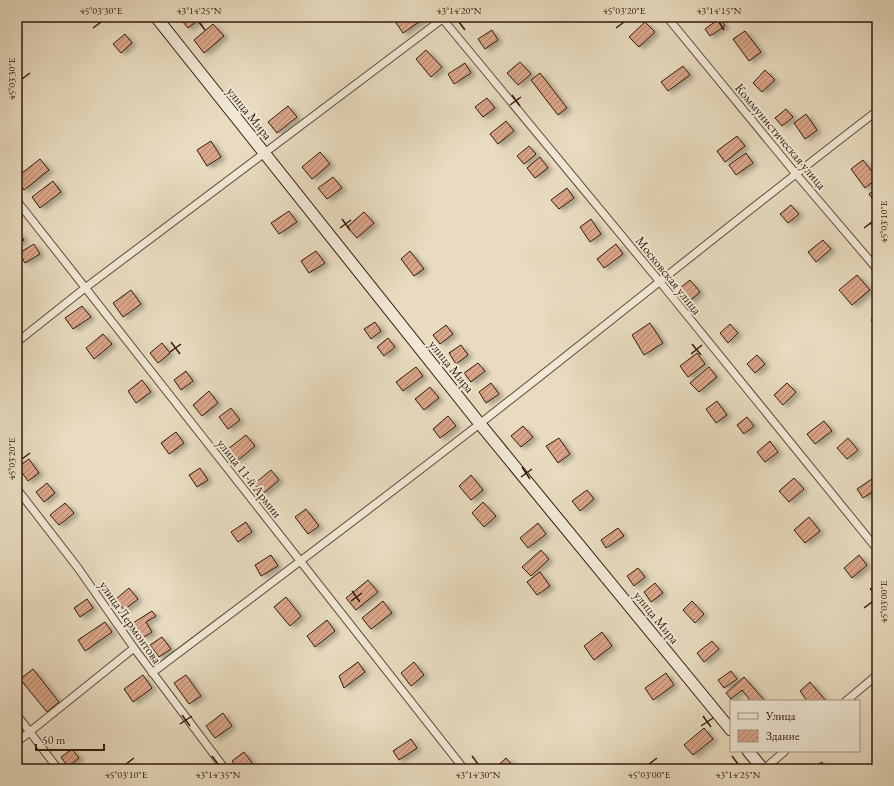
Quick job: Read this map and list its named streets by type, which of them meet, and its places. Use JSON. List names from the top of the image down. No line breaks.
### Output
{"streets":{"street":["улица Мира","Коммунистическая улица","Московская улица","улица 11-й Армии","улица Лермонтова"]},"legend":["Улица","Здание"],"scale_bar":"50 m","coordinates":["45°03'30\"E","43°14'25\"N","43°14'20\"N","45°03'20\"E","43°14'15\"N","45°03'10\"E","45°03'00\"E","43°14'35\"N","43°14'30\"N"]}
